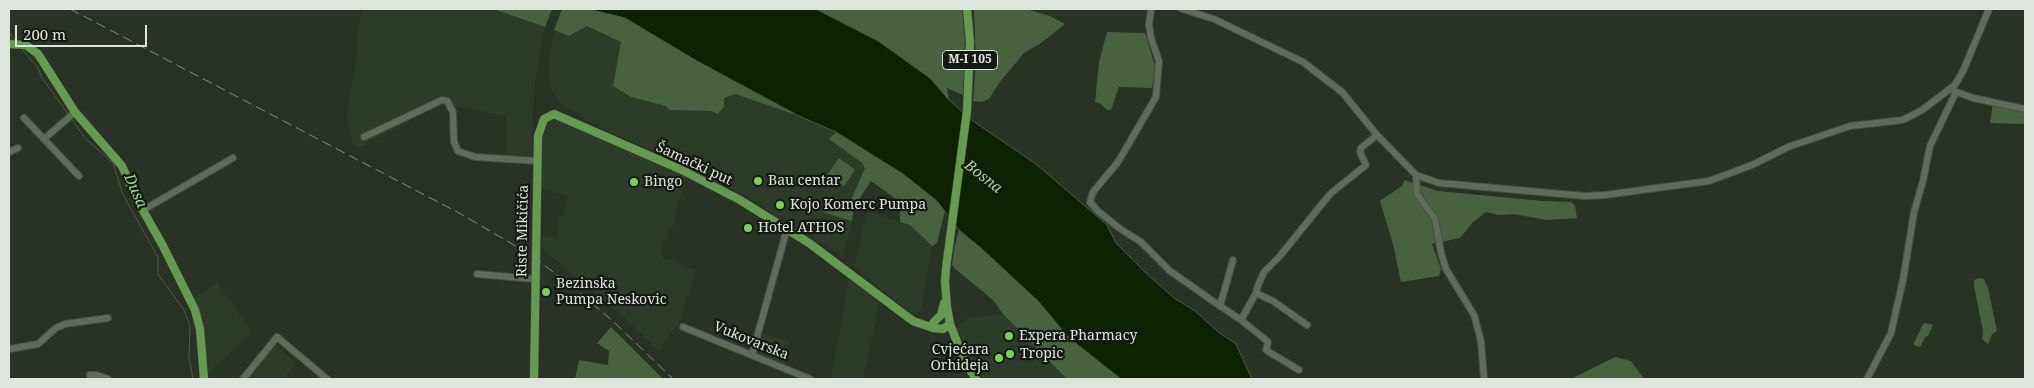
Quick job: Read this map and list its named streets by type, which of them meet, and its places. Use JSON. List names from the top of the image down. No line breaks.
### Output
{"streets":{"main road":["M-I 105","Šamački put","Riste Mikičića"],"street":["Vukovarska"]},"crossings":[["M-I 105","Šamački put"],["Šamački put","Riste Mikičića"]],"water":["Bosna","Dusa"],"places":["Bau centar","Bingo","Kojo Komerc Pumpa","Hotel ATHOS","Bezinska Pumpa Neskovic","Expera Pharmacy","Tropic","Cvjećara Orhideja"],"scale_bar":"200 m"}
